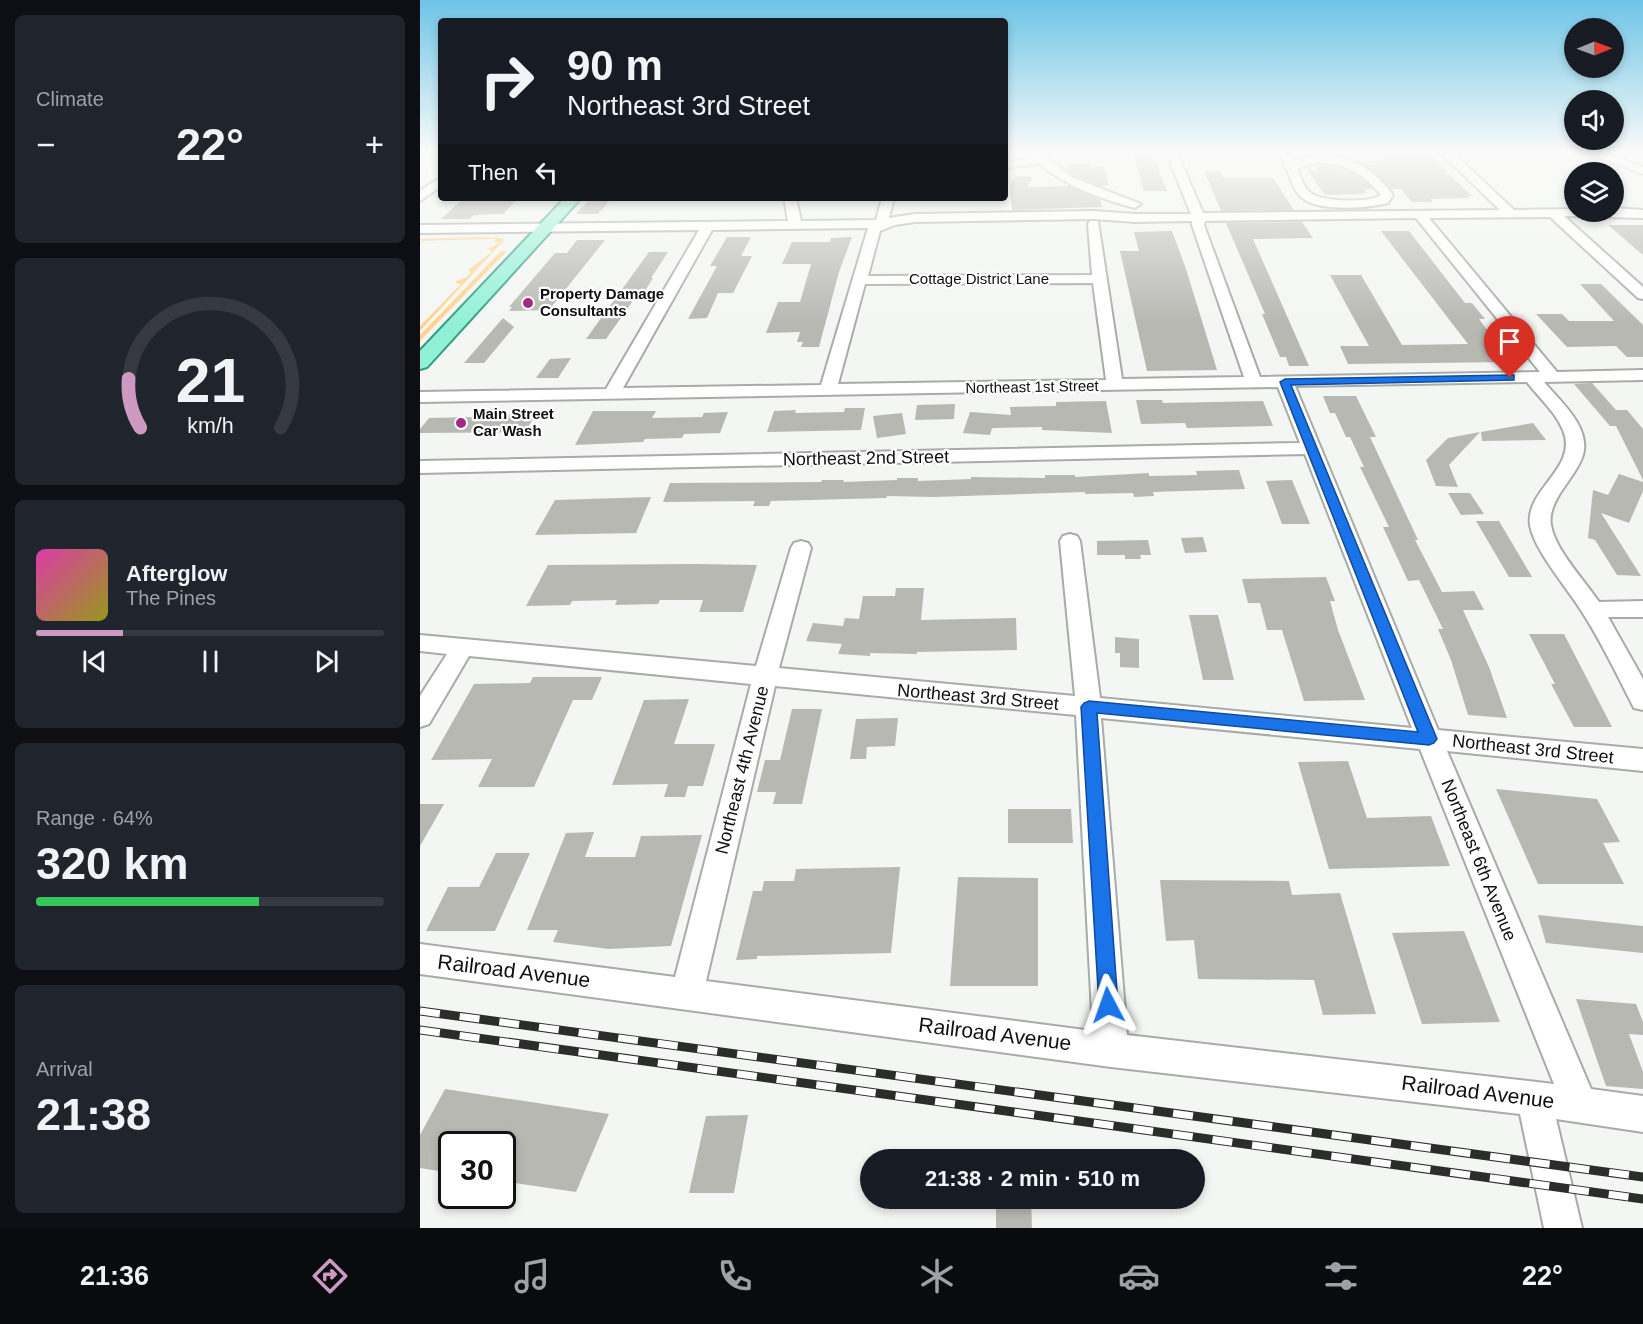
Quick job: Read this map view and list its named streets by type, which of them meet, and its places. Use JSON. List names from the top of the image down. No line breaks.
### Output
{"streets":{"street":["Cottage District Lane","Northeast 1st Street","Northeast 2nd Street","Northeast 3rd Street","Northeast 4th Avenue","Northeast 6th Avenue","Railroad Avenue"]},"crossings":[["Northeast 1st Street","Northeast 6th Avenue"],["Northeast 2nd Street","Northeast 6th Avenue"],["Northeast 3rd Street","Northeast 4th Avenue"],["Northeast 3rd Street","Northeast 6th Avenue"],["Northeast 4th Avenue","Railroad Avenue"],["Northeast 6th Avenue","Railroad Avenue"]],"places":["Property Damage Consultants","Main Street Car Wash"],"north":"right","page":{"tile":["Climate",["Range · 64%","320 km"],["Arrival","21:38"]],"turn":["90 m","Northeast 3rd Street"],"heat":["−","22°","+"],"then":"Then","song":["Afterglow","The Pines"],"limit":"30","trip":"21:38 · 2 min · 510 m","tabs":["21:36","22°"],"gauge":["21","km/h"]}}
